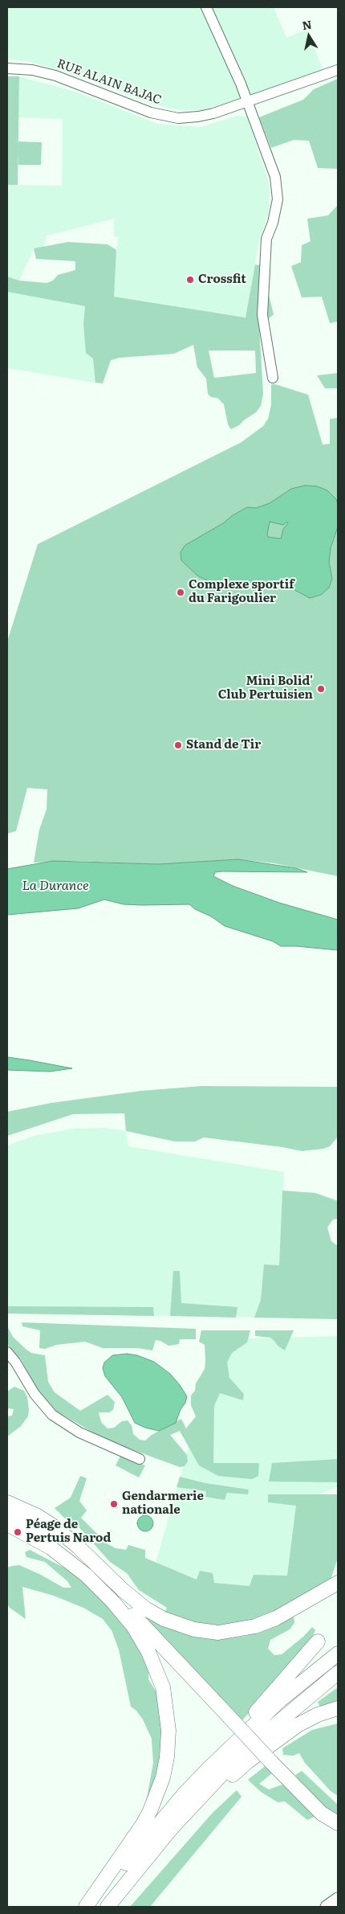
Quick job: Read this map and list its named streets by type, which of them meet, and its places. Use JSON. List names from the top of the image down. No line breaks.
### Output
{"streets":{"street":["RUE ALAIN BAJAC"]},"water":["La Durance"],"places":["Crossfit","Complexe sportif du Farigoulier","Mini Bolid' Club Pertuisien","Stand de Tir","Gendarmerie nationale","Péage de Pertuis Narod"],"north":"top"}
